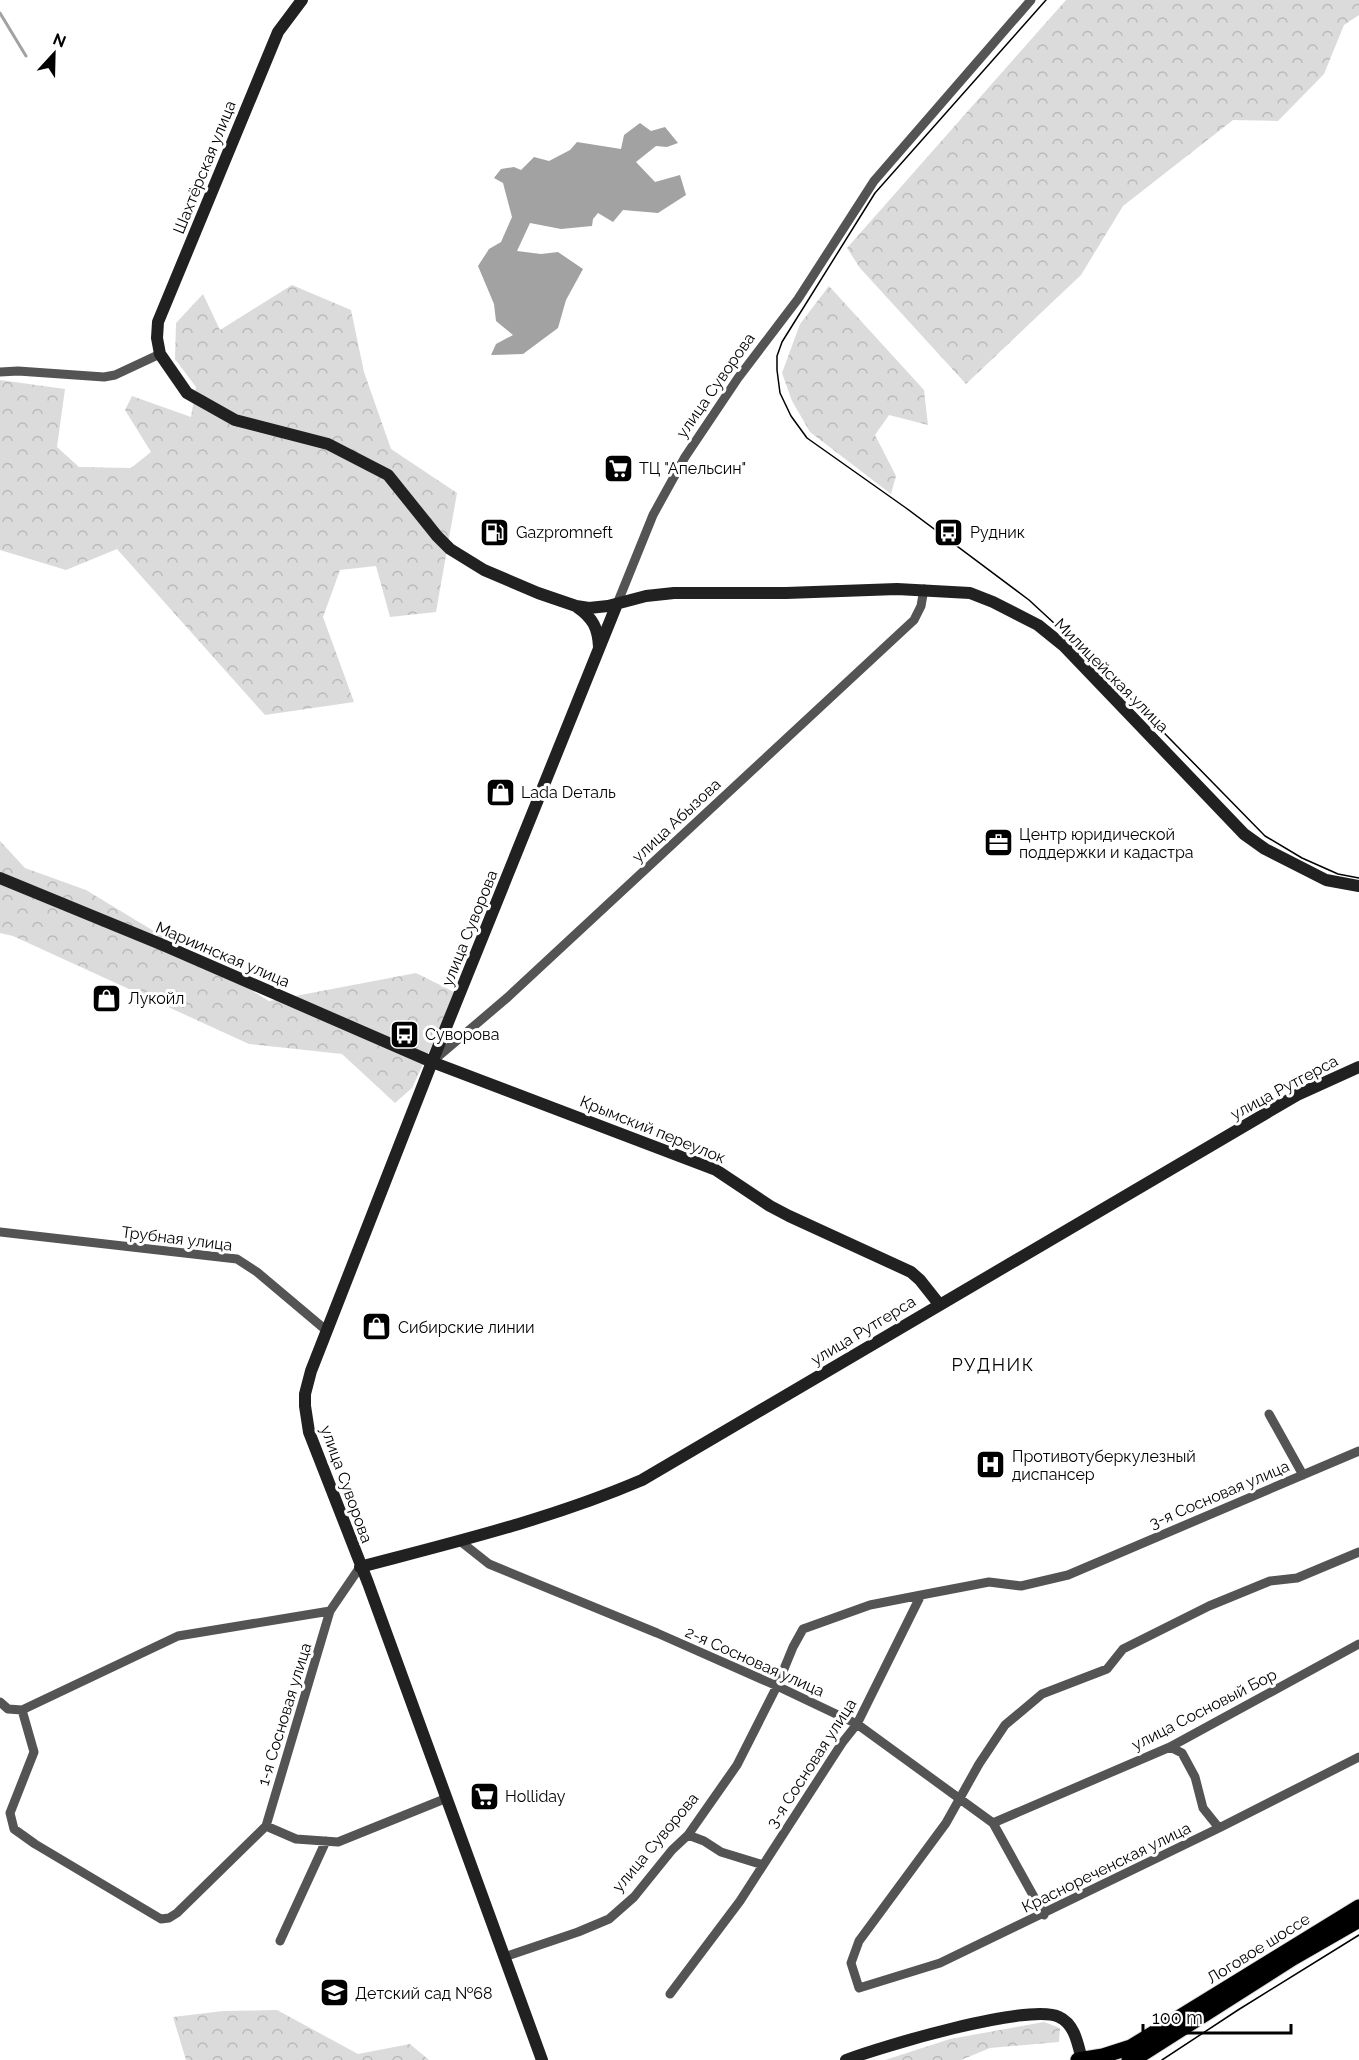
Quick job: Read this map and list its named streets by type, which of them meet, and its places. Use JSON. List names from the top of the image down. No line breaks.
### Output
{"streets":{"main road":["Шахтёрская улица","улица Суворова","Милицейская улица","Мариинская улица","улица Рутгерса","Крымский переулок","Логовое шоссе"],"street":["улица Абызова","Трубная улица","3-я Сосновая улица","2-я Сосновая улица","улица Сосновый Бор","1-я Сосновая улица","Краснореченская улица"]},"crossings":[["улица Суворова","Милицейская улица"],["улица Суворова","улица Абызова"],["улица Суворова","Мариинская улица"],["улица Суворова","улица Рутгерса"],["улица Суворова","Крымский переулок"],["улица Суворова","Трубная улица"],["улица Суворова","3-я Сосновая улица"],["улица Суворова","2-я Сосновая улица"],["улица Суворова","1-я Сосновая улица"],["Милицейская улица","улица Абызова"],["улица Абызова","Мариинская улица"],["улица Абызова","Крымский переулок"],["Мариинская улица","Крымский переулок"],["улица Рутгерса","Крымский переулок"],["улица Рутгерса","2-я Сосновая улица"],["улица Рутгерса","1-я Сосновая улица"],["3-я Сосновая улица","2-я Сосновая улица"],["2-я Сосновая улица","улица Сосновый Бор"],["2-я Сосновая улица","Краснореченская улица"]],"districts":["РУДНИК"],"places":{"supermarket":["ТЦ \"Апельсин\"","Holliday"],"fuel station":["Gazpromneft"],"bus stop":["Рудник","Суворова"],"shop":["Lada Dеталь","Лукойл","Сибирские линии"],"office":["Центр юридической поддержки и кадастра"],"hospital":["Противотуберкулезный диспансер"],"school or university":["Детский сад №68"]},"scale_bar":"100 m","north":"top"}
